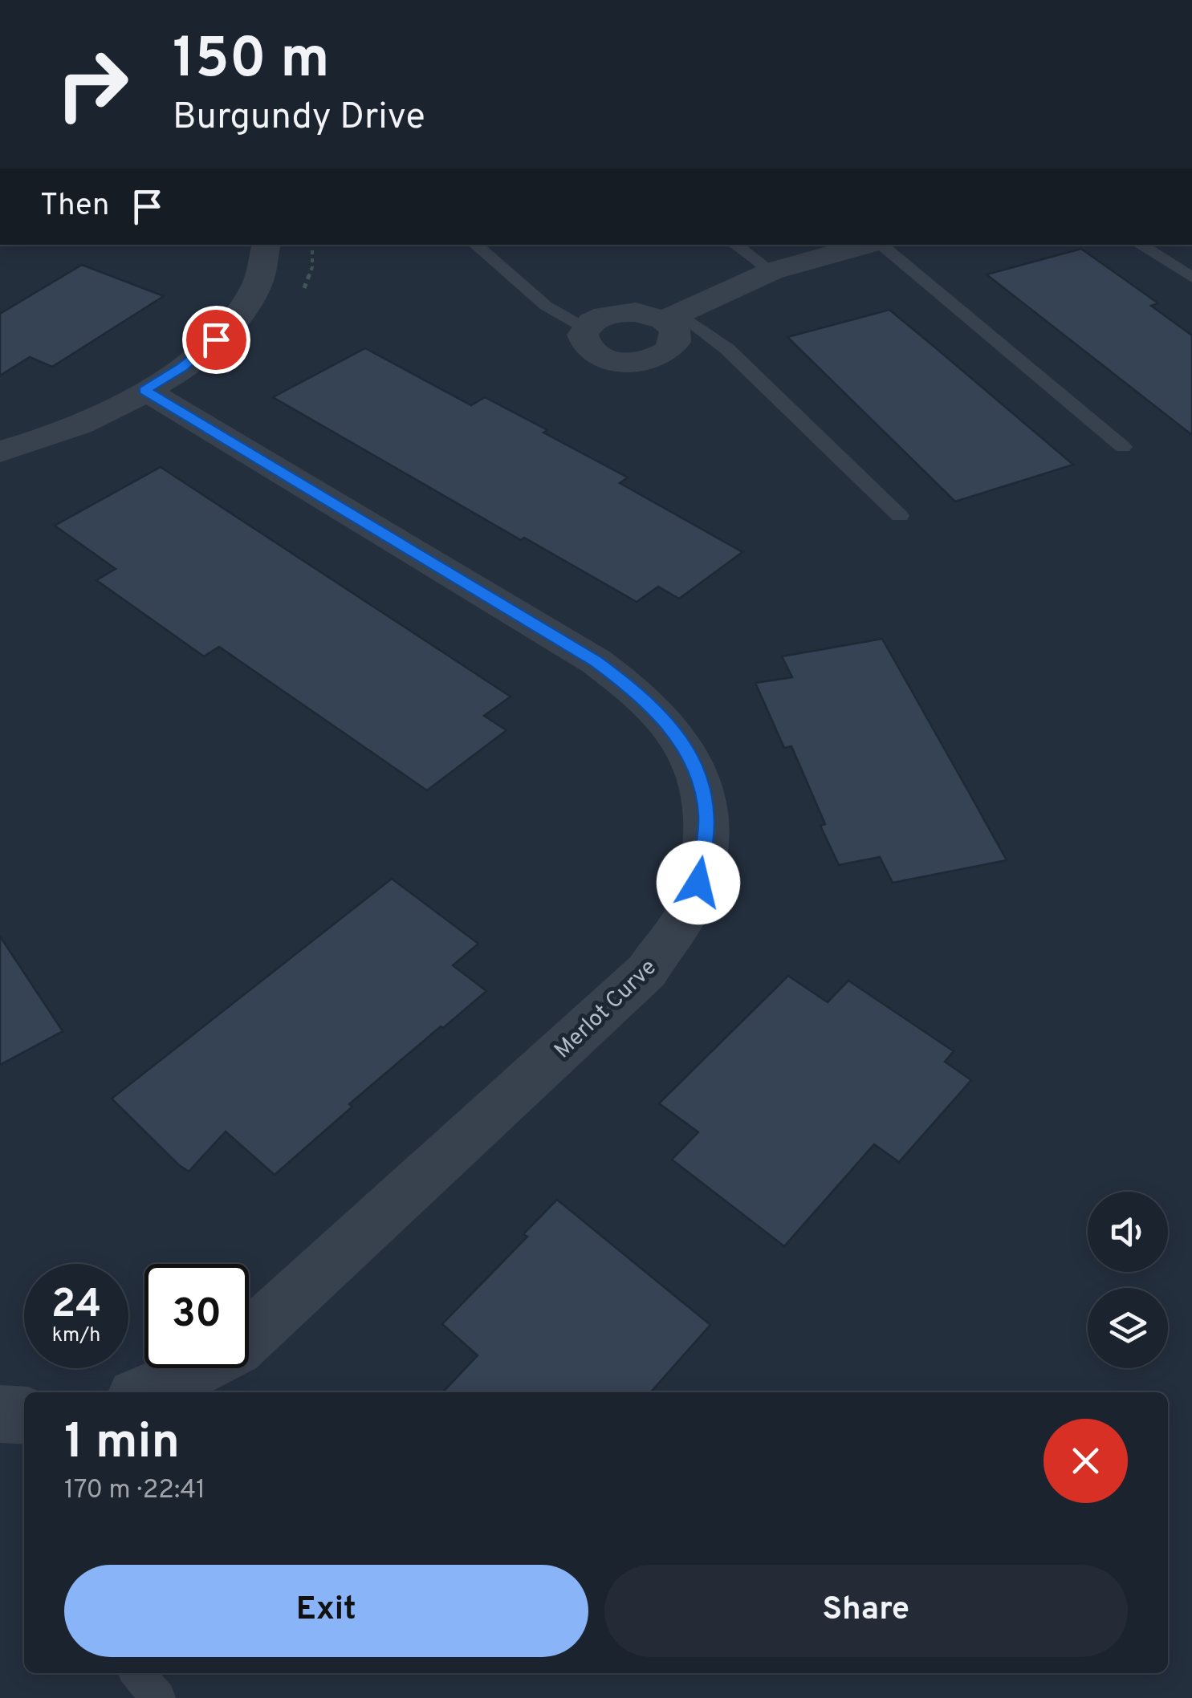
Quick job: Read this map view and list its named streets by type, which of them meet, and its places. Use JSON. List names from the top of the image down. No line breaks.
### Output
{"streets":{"street":["Merlot Curve"]},"page":{"turn":["150 m","Burgundy Drive"],"then":"Then","speed":"24 km/h","limit":"30","heading":["1 min","170 m · 22:41"],"buttons":["Exit","Share"]}}
